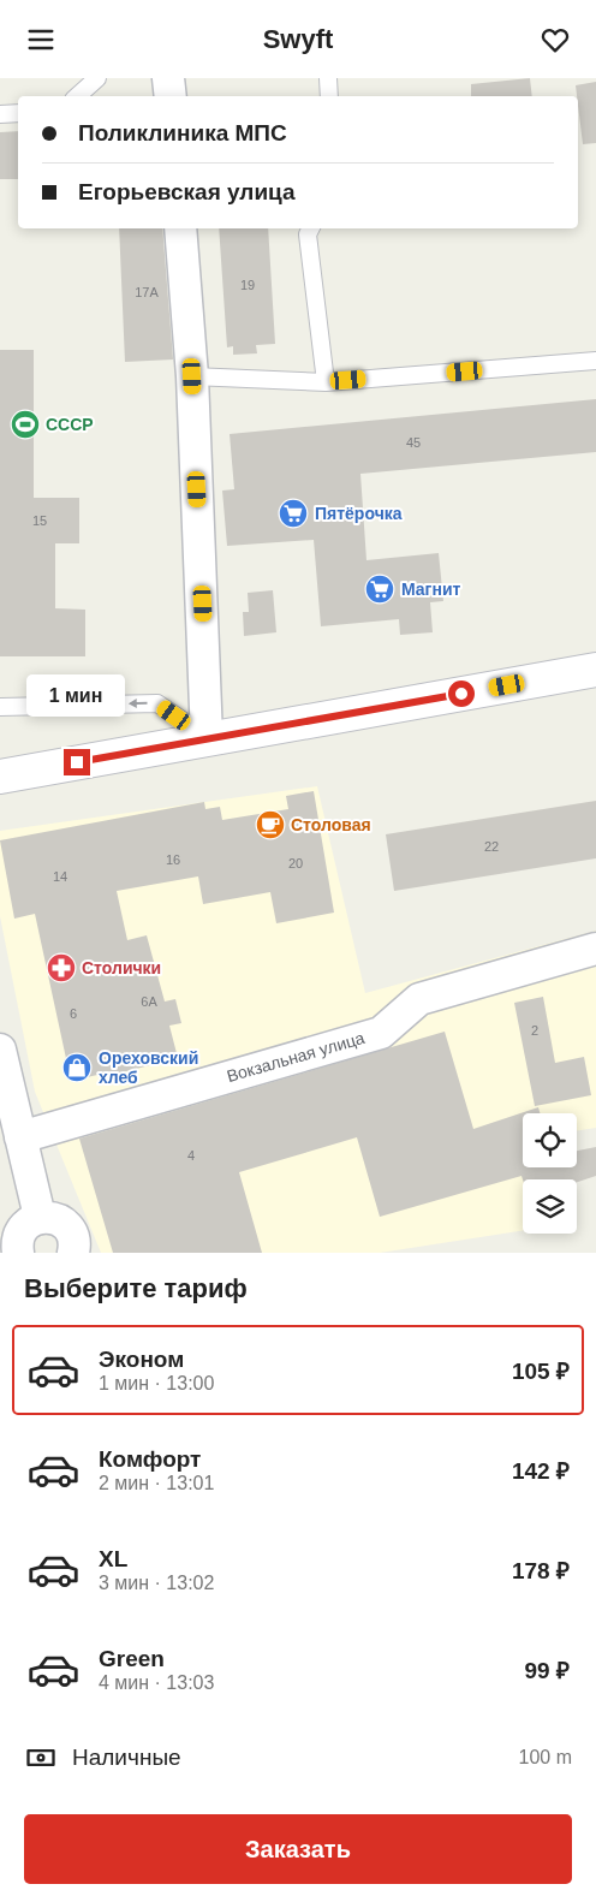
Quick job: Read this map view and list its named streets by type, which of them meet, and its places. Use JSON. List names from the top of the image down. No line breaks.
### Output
{"streets":{"street":["Вокзальная улица"]},"places":{"sports":["СССР"],"supermarket":["Пятёрочка","Магнит"],"cafe":["Столовая"],"pharmacy":["Столички"],"shop":["Ореховский хлеб"]},"house_numbers":["19","17А","45","15","22","16","20","14","6А","6","2","4"],"page":{"header":"Swyft","banner":["Поликлиника МПС","Егорьевская улица"],"bubble":"1 мин","heading":"Выберите тариф","list":[{"name":"Эконом","note":"1 мин · 13:00","value":"105 ₽"},{"name":"Комфорт","note":"2 мин · 13:01","value":"142 ₽"},{"name":"XL","note":"3 мин · 13:02","value":"178 ₽"},{"name":"Green","note":"4 мин · 13:03","value":"99 ₽"}],"pay":["Наличные","100 m"],"buttons":"Заказать"}}
